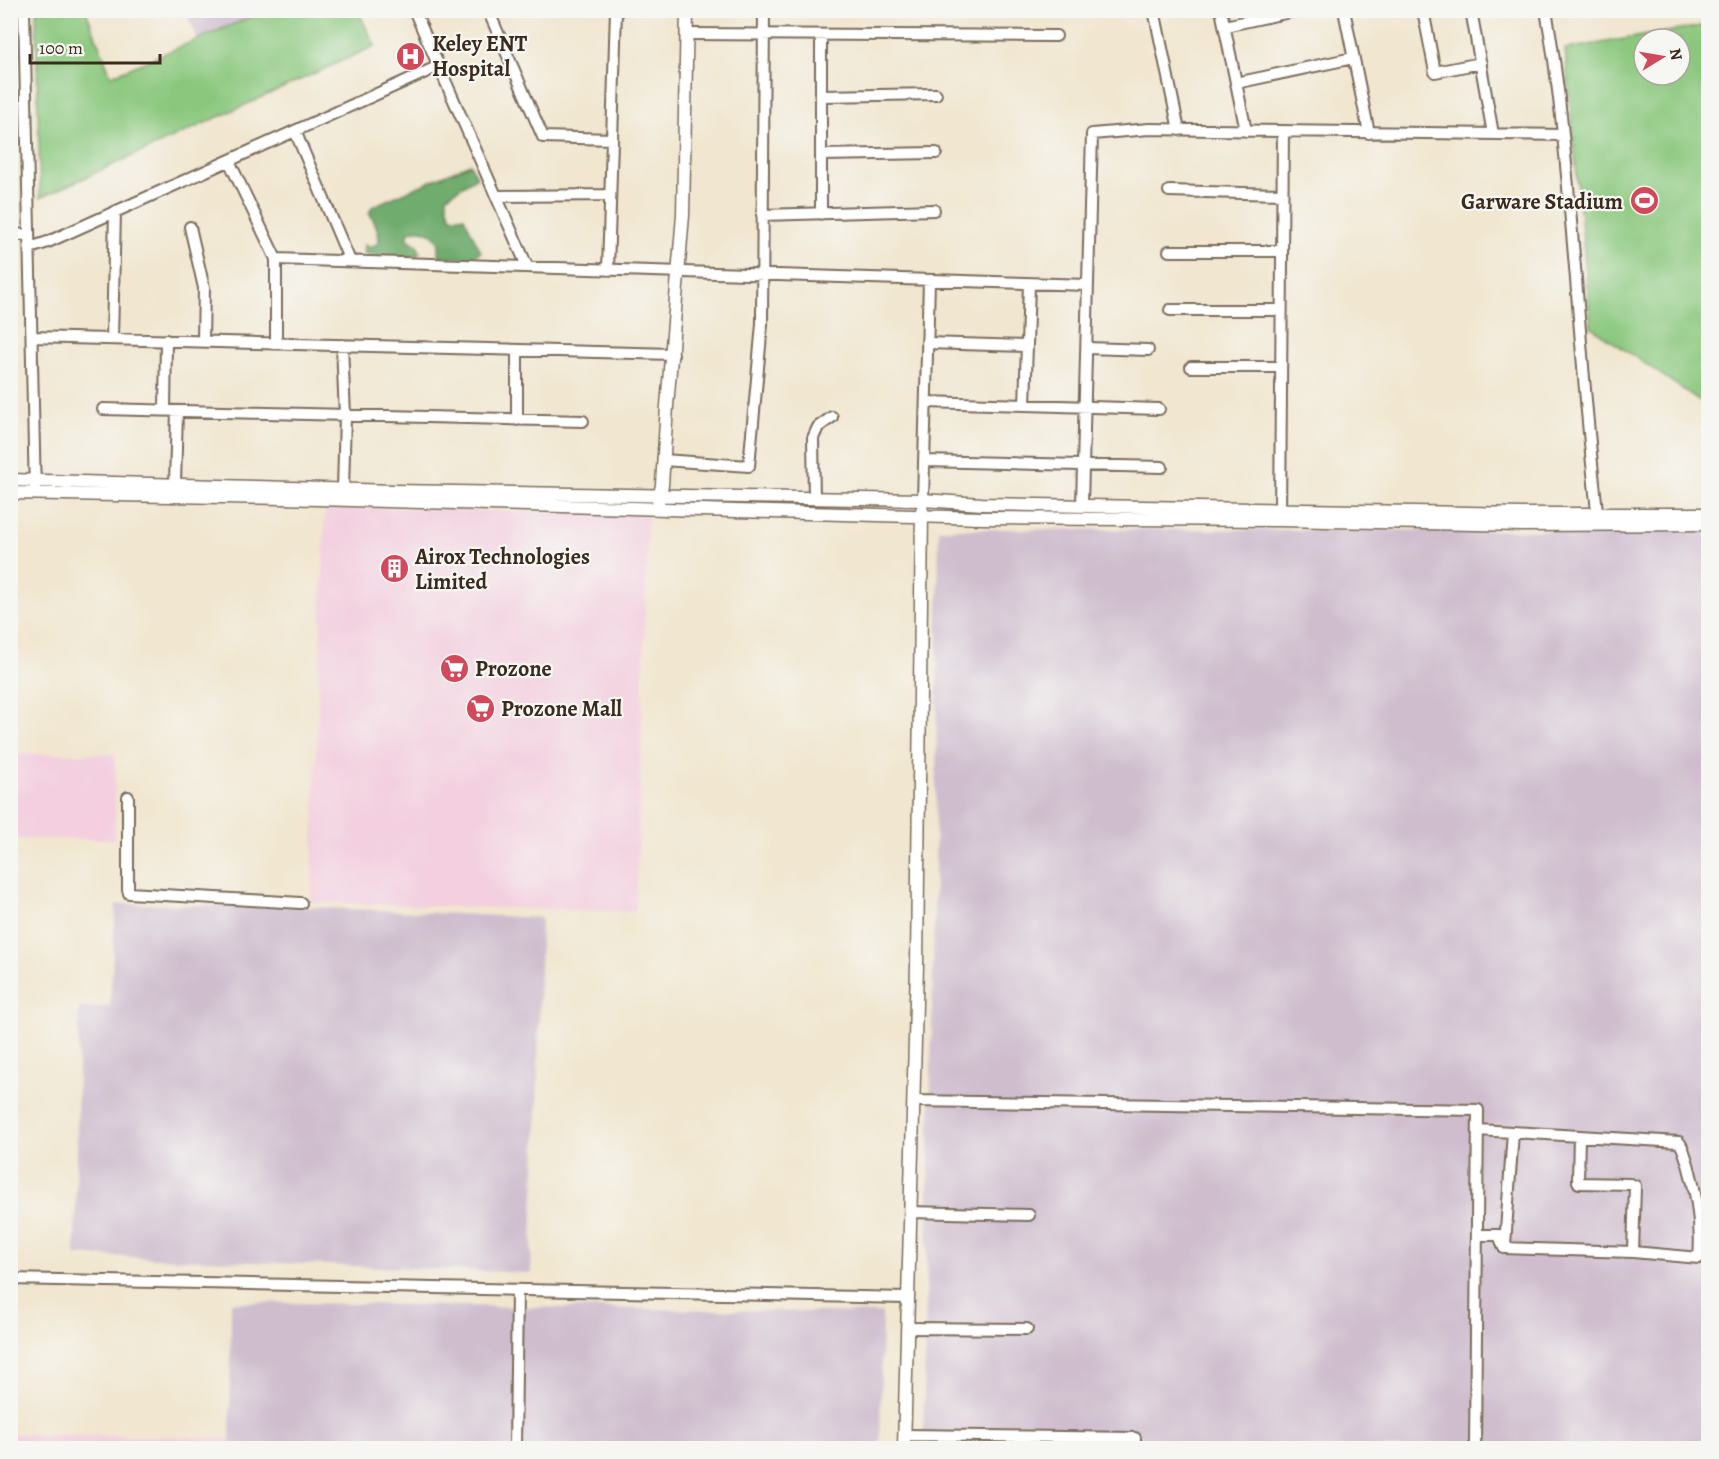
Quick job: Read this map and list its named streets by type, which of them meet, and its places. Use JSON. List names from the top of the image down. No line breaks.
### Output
{"places":{"hospital":["Keley ENT Hospital"],"sports":["Garware Stadium"],"building":["Airox Technologies Limited"],"supermarket":["Prozone","Prozone Mall"]},"scale_bar":"100 m","north":"right"}
